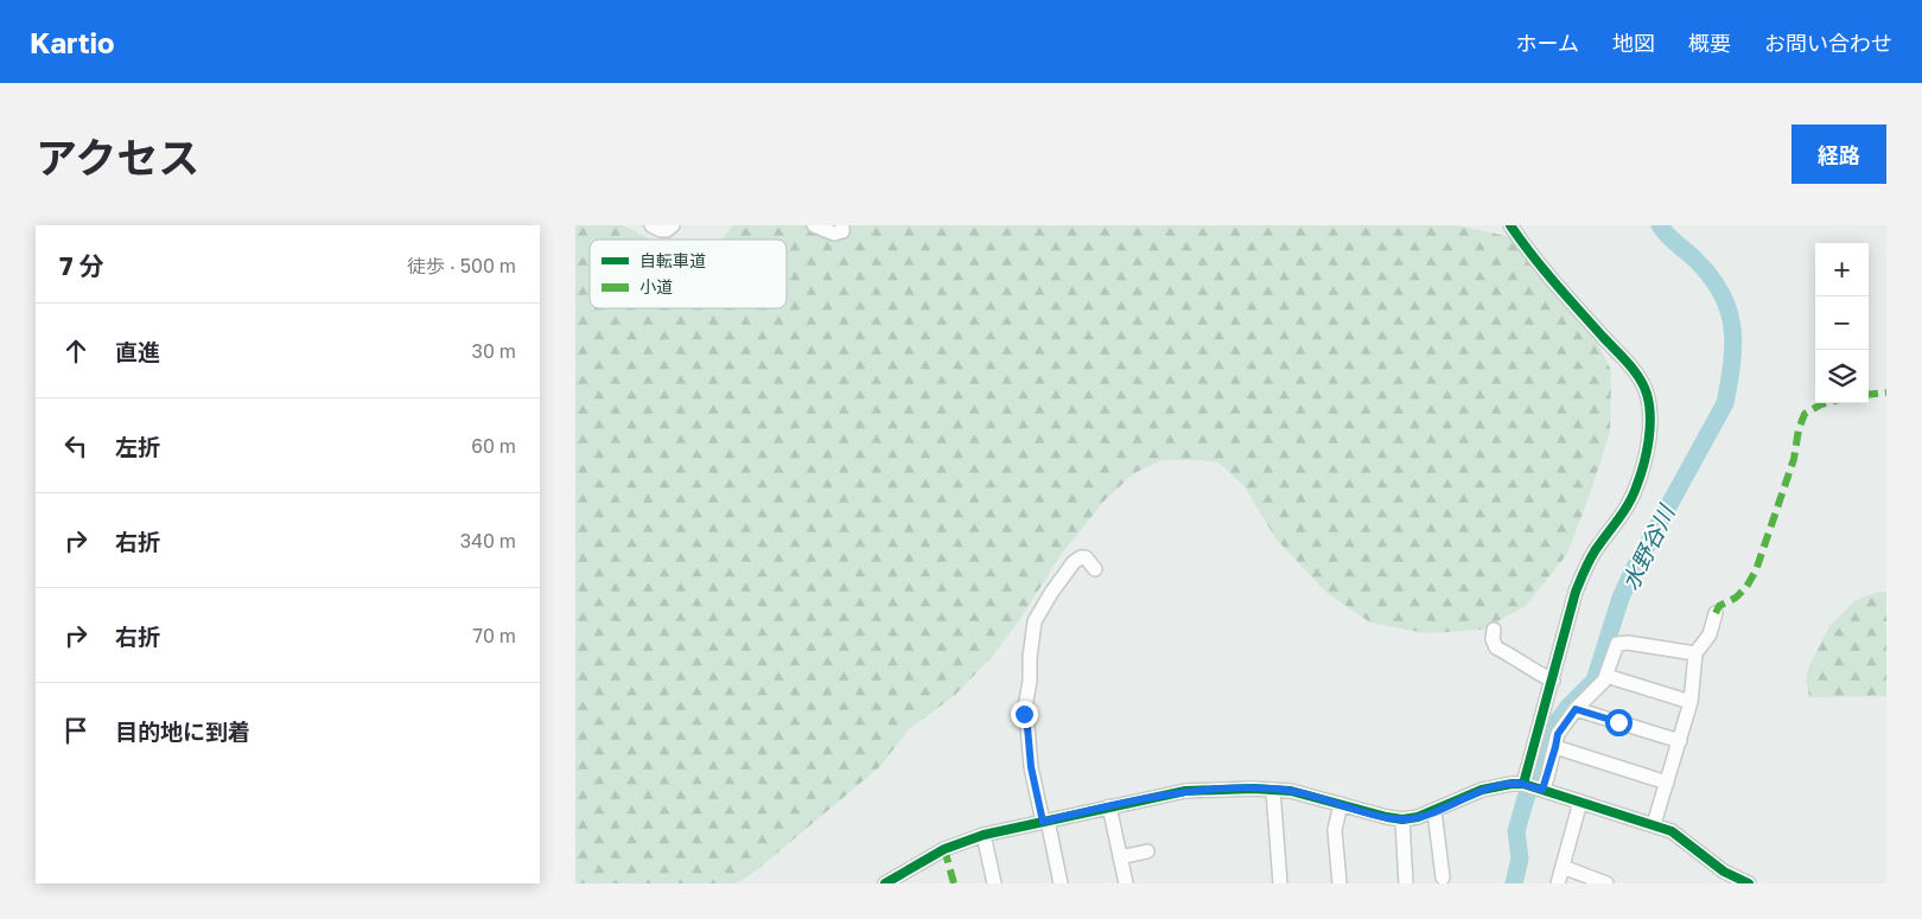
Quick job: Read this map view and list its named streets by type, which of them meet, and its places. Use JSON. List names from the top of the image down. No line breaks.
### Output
{"water":["水野谷川"],"legend":["自転車道","小道"],"page":{"header":"Kartio","nav":["ホーム","地図","概要","お問い合わせ"],"title":"アクセス","buttons":"経路","heading":["7 分","徒歩 · 500 m"],"map_buttons":["+","−"],"list":[["直進","30 m"],["左折","60 m"],["右折","340 m"],["右折","70 m"],"目的地に到着"]}}
